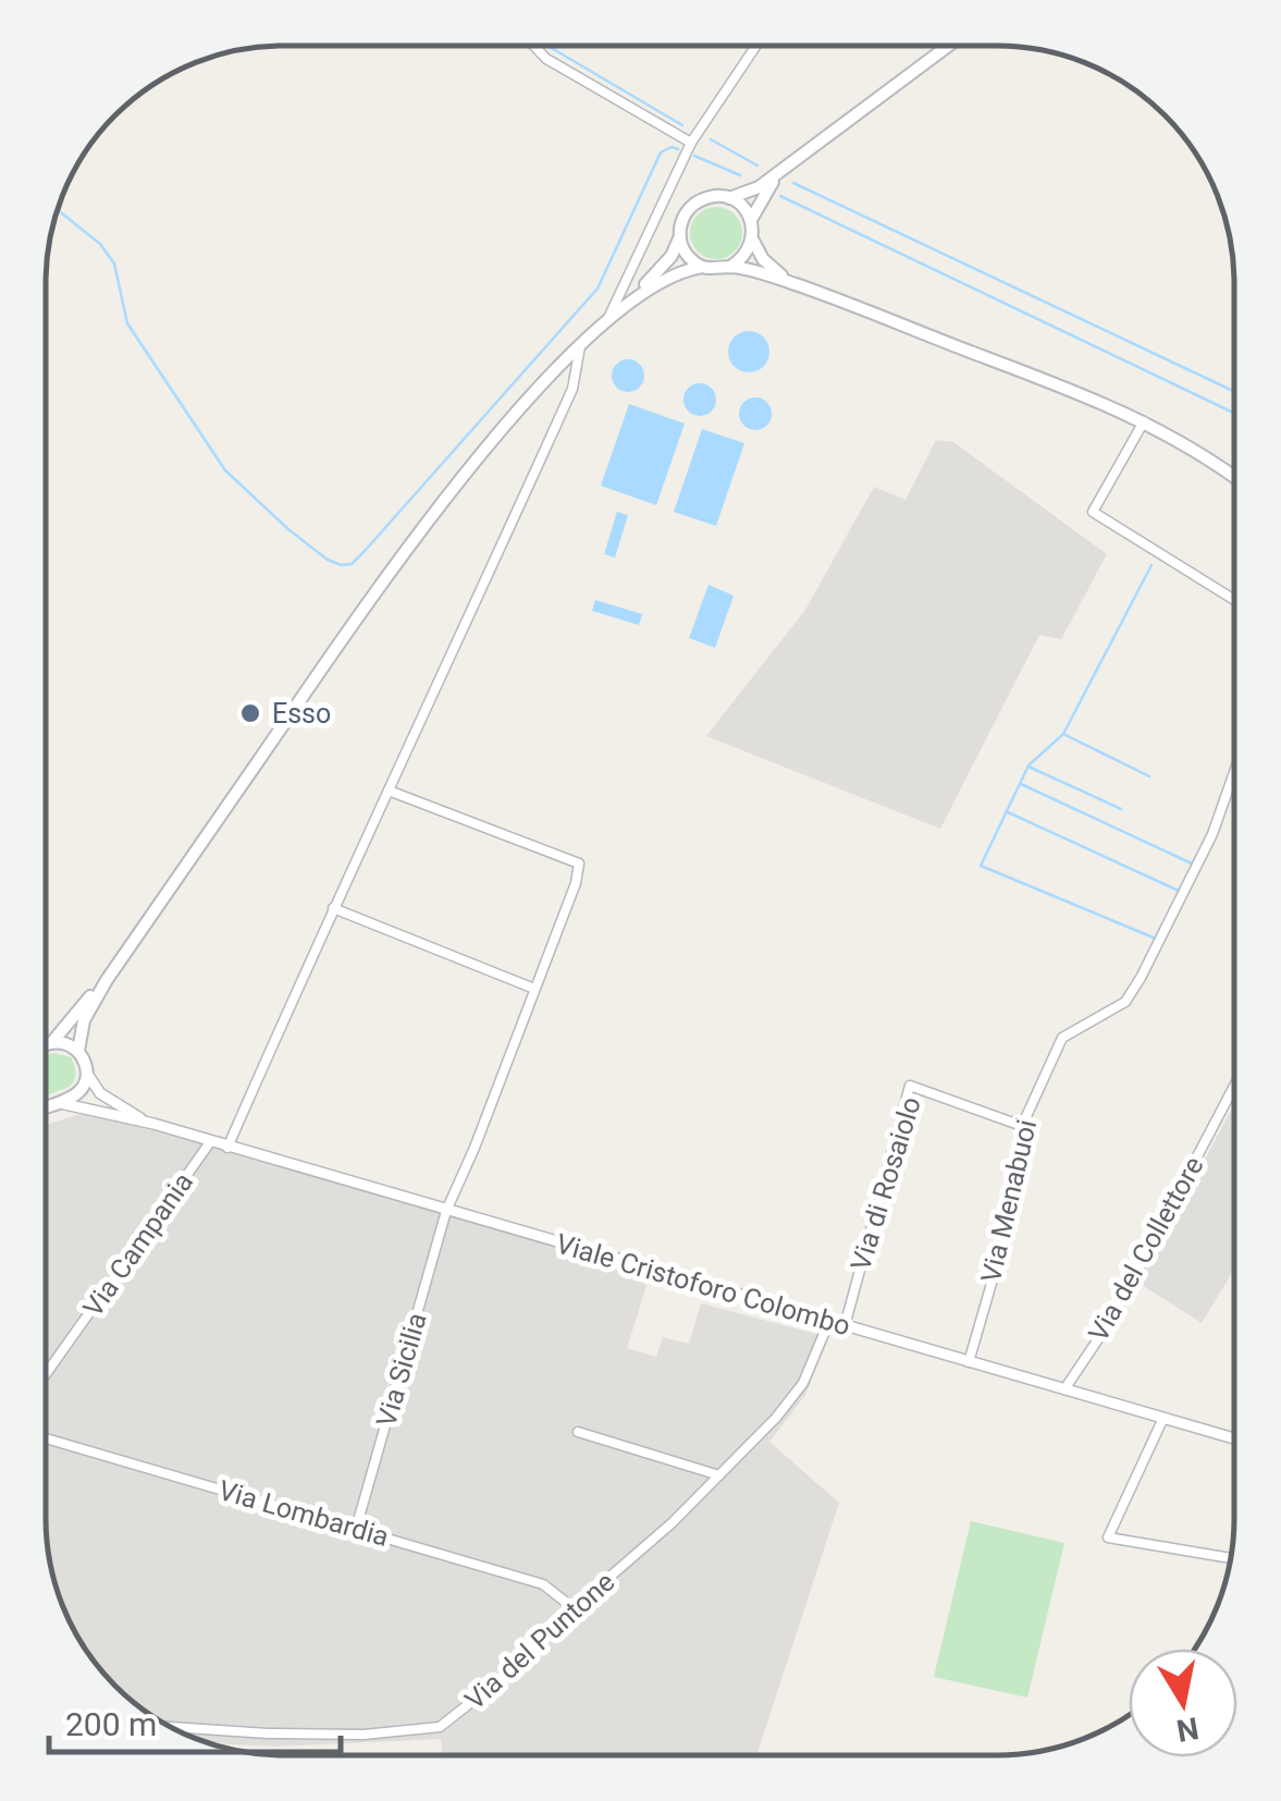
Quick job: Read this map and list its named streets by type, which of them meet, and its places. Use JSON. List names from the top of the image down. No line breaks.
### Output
{"streets":{"street":["Via di Rosaiolo","Via Menabuoi","Via Campania","Via del Collettore","Viale Cristoforo Colombo","Via Sicilia","Via Lombardia","Via del Puntone"]},"crossings":[["Via di Rosaiolo","Via Menabuoi"],["Via di Rosaiolo","Viale Cristoforo Colombo"],["Via Menabuoi","Viale Cristoforo Colombo"],["Via Campania","Viale Cristoforo Colombo"],["Via del Collettore","Viale Cristoforo Colombo"],["Viale Cristoforo Colombo","Via Sicilia"],["Viale Cristoforo Colombo","Via del Puntone"],["Via Sicilia","Via Lombardia"],["Via Lombardia","Via del Puntone"]],"places":["Esso"],"scale_bar":"200 m","north":"bottom"}
